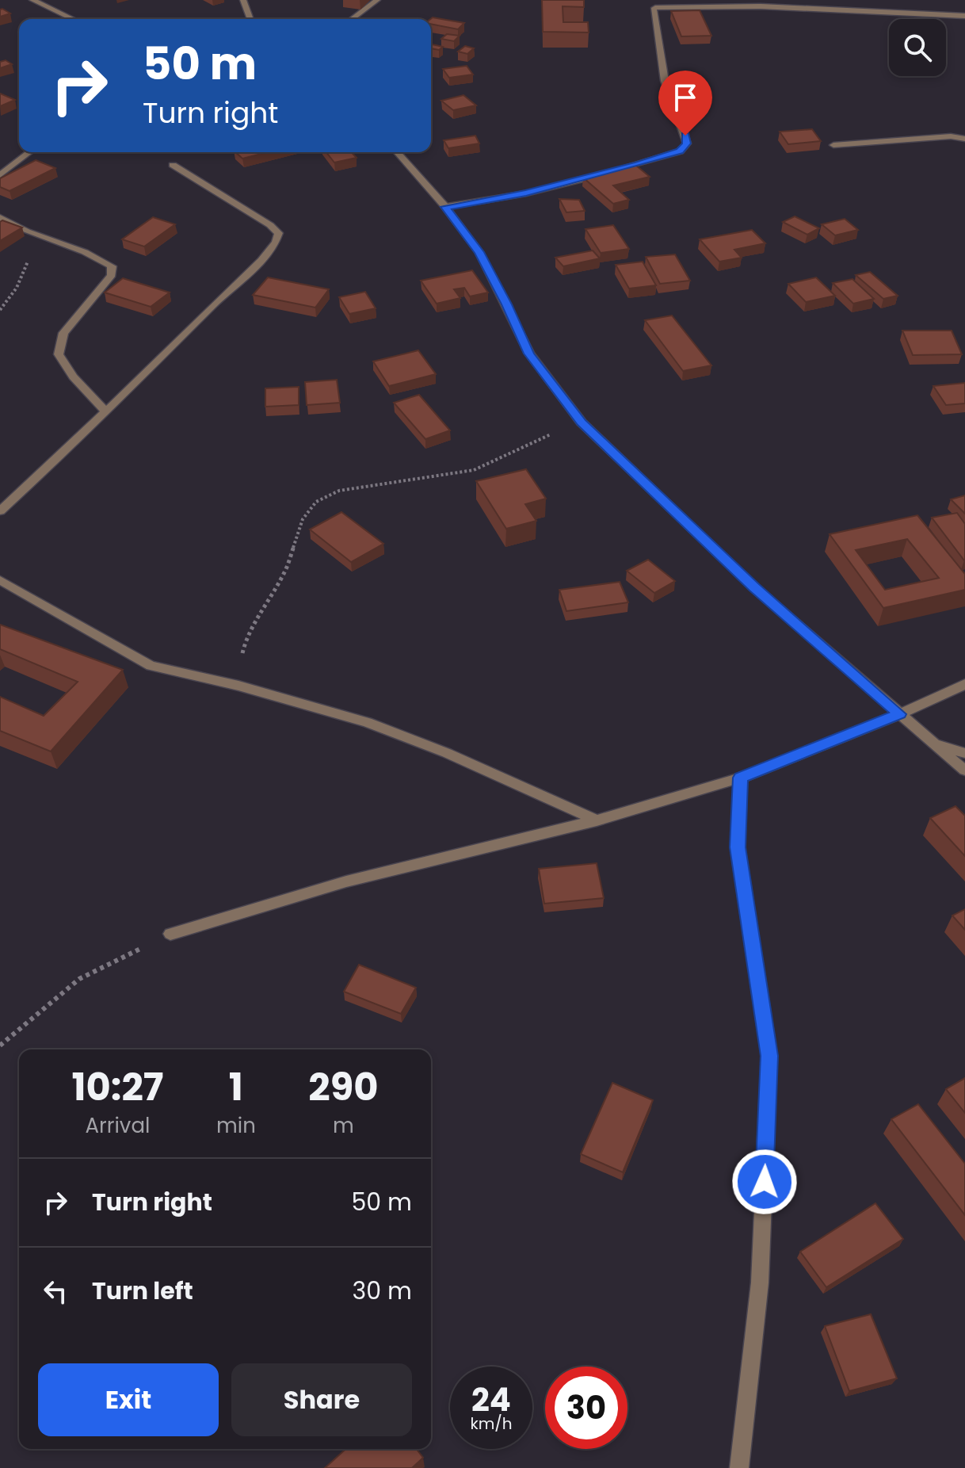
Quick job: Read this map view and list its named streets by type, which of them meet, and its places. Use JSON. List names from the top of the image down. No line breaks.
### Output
{"page":{"turn":["50 m","Turn right"],"eta":["10:27","Arrival","1","min","290","m"],"list":[{"name":"Turn right","value":"50 m"},{"name":"Turn left","value":"30 m"}],"buttons":["Exit","Share"],"speed":"24 km/h","limit":"30"}}
